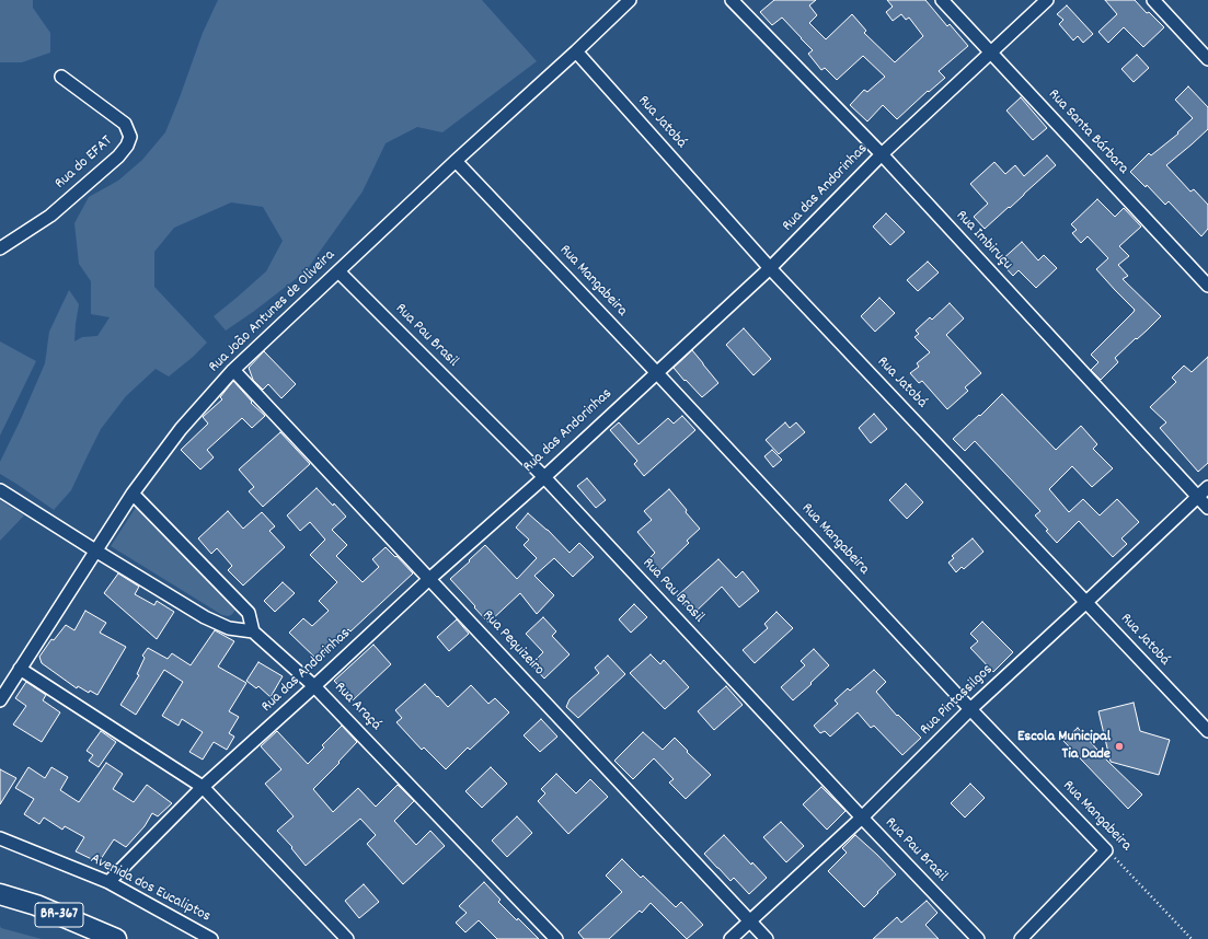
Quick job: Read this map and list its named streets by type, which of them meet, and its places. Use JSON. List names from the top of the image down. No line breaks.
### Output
{"streets":{"main road":["BR-367"],"street":["Rua Jatobá","Rua Santa Bárbara","Rua do EFAT","Rua das Andorinhas","Rua Imbiruçu","Rua Mangabeira","Rua João Antunes de Oliveira","Rua Pau Brasil","Rua Pequizeiro","Rua Pintassilgos","Rua Araçá","Avenida dos Eucaliptos"]},"crossings":[["Rua Jatobá","Rua das Andorinhas"],["Rua Jatobá","Rua João Antunes de Oliveira"],["Rua Jatobá","Rua Pintassilgos"],["Rua Santa Bárbara","Rua das Andorinhas"],["Rua das Andorinhas","Rua Imbiruçu"],["Rua das Andorinhas","Rua Mangabeira"],["Rua das Andorinhas","Rua Pau Brasil"],["Rua das Andorinhas","Rua Pequizeiro"],["Rua das Andorinhas","Rua Araçá"],["Rua das Andorinhas","Avenida dos Eucaliptos"],["Rua Imbiruçu","Rua Pintassilgos"],["Rua Mangabeira","Rua João Antunes de Oliveira"],["Rua Mangabeira","Rua Pintassilgos"],["Rua João Antunes de Oliveira","Rua Pau Brasil"],["Rua João Antunes de Oliveira","Rua Pequizeiro"],["Rua Pau Brasil","Rua Pintassilgos"],["Rua Pequizeiro","Rua Pintassilgos"]],"places":["Escola Municipal Tia Dade"]}
